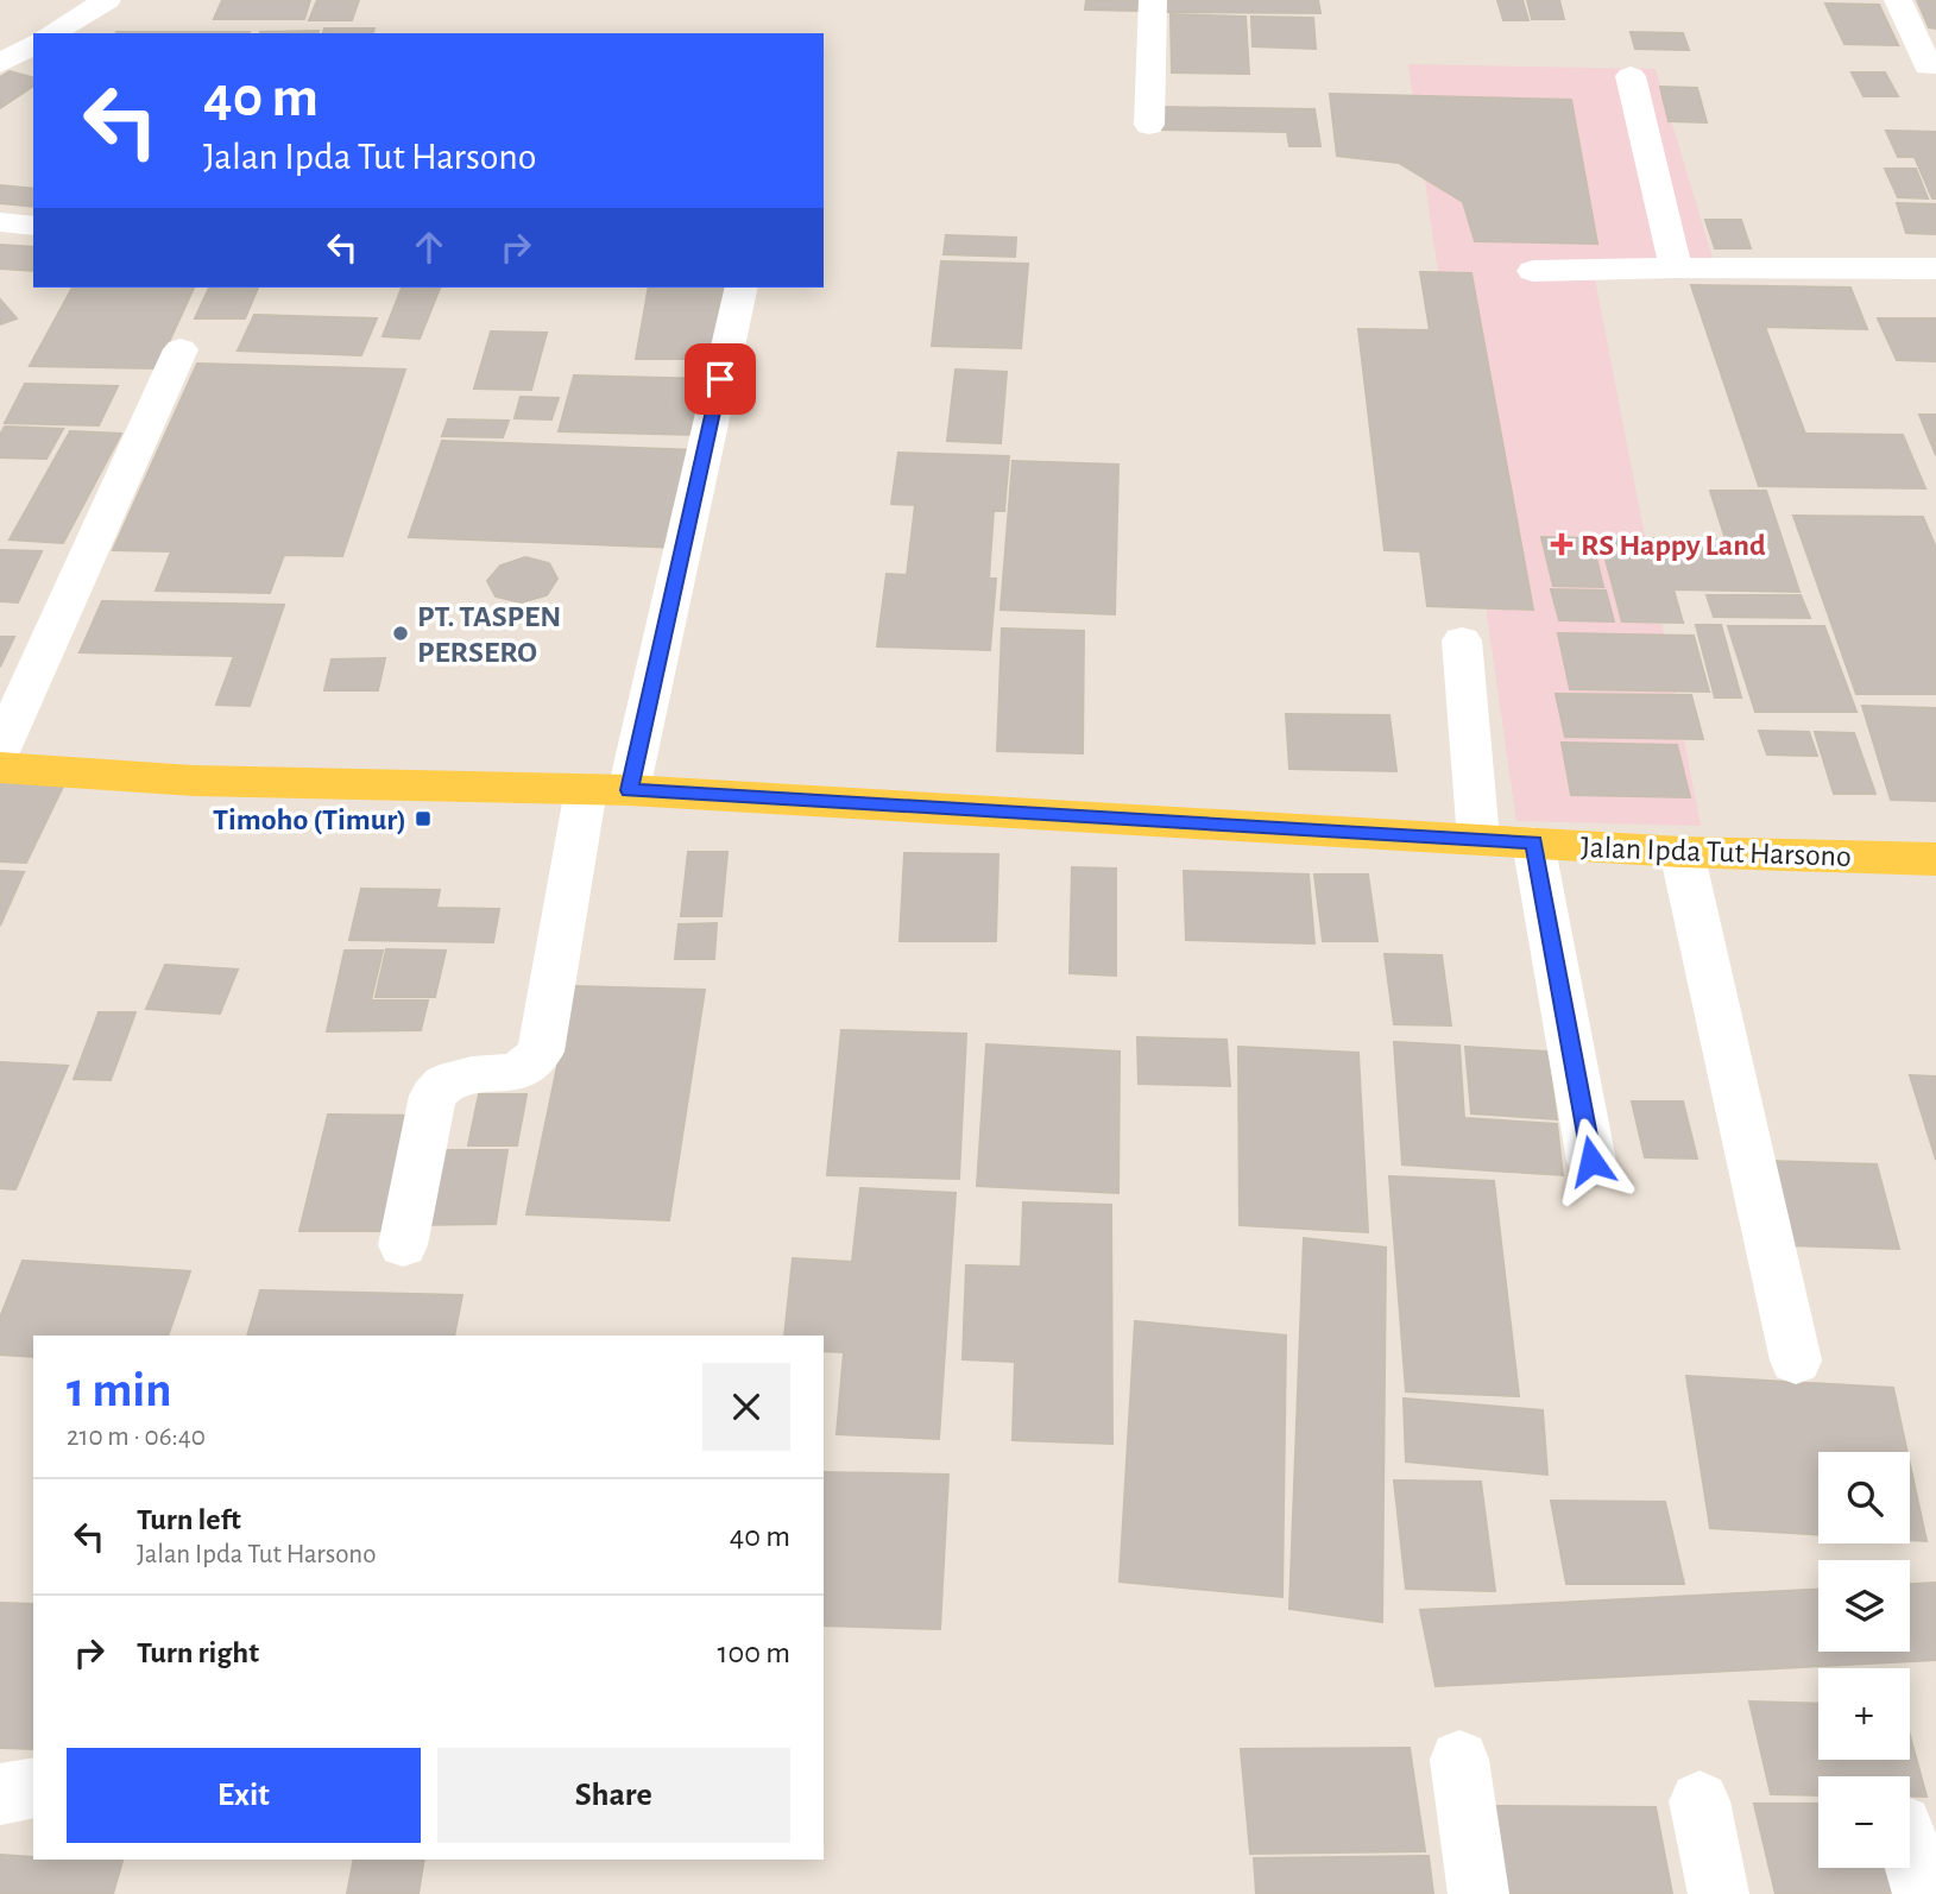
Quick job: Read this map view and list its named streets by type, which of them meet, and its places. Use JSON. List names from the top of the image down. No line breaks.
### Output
{"streets":{"main road":["Jalan Ipda Tut Harsono"]},"places":{"health":["RS Happy Land"],"other":["PT. TASPEN PERSERO"],"transit":["Timoho (Timur)"]},"page":{"turn":["40 m","Jalan Ipda Tut Harsono"],"heading":["1 min","210 m · 06:40"],"map_buttons":["+","−"],"list":[{"name":"Turn left","note":"Jalan Ipda Tut Harsono","value":"40 m"},{"name":"Turn right","value":"100 m"}],"buttons":["Exit","Share"]}}
